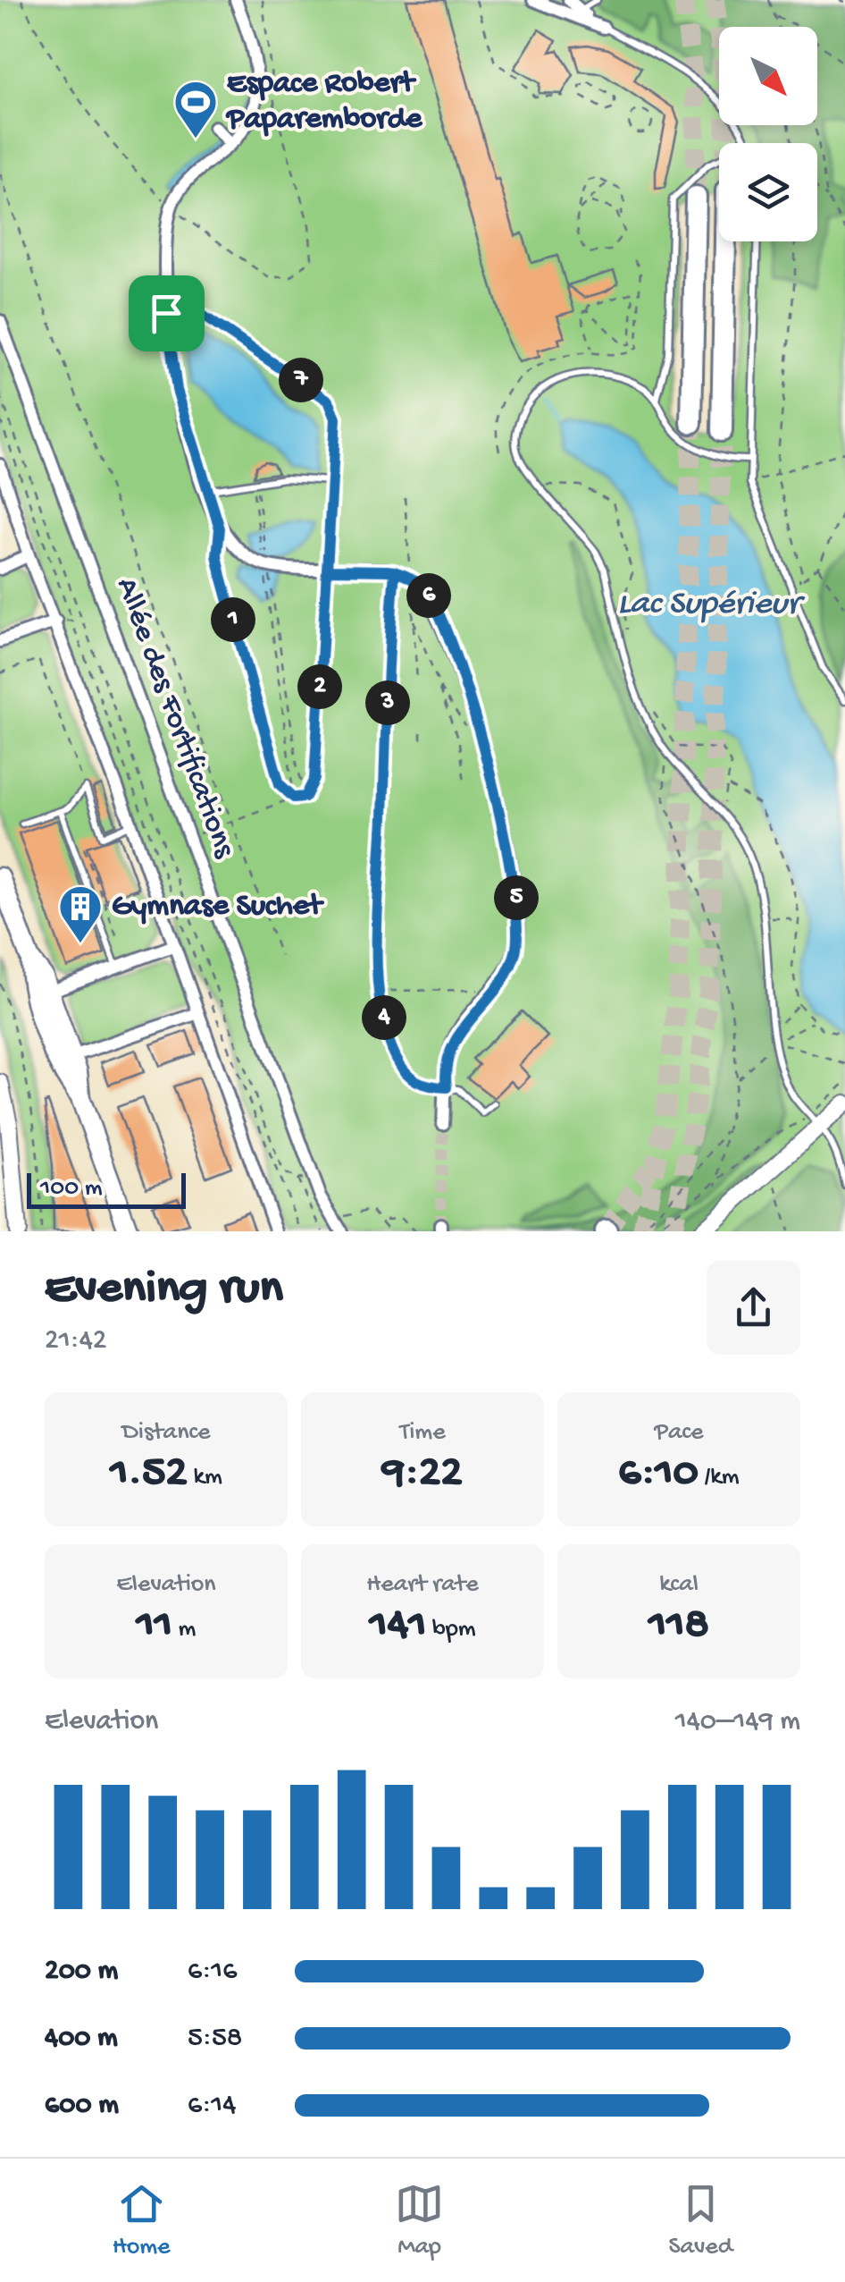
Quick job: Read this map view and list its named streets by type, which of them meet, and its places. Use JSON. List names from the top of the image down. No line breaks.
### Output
{"streets":{"street":["Allée des Fortifications"]},"water":["Lac Supérieur"],"places":{"sports":["Espace Robert Paparemborde"],"building":["Gymnase Suchet"]},"scale_bar":"100 m","north":"bottom right","page":{"pins":["7","6","1","2","3","5","4"],"scale":"100 m","heading":["Evening run","21:42"],"stats":[["Distance","1.52 km"],["Time","9:22"],["Pace","6:10 /km"],["Elevation","11 m"],["Heart rate","141 bpm"],["kcal","118"]],"chart":["Elevation","140–149 m"],"list":[{"name":"200 m","note":"6:16"},{"name":"400 m","note":"5:58"},{"name":"600 m","note":"6:14"}],"tabs":["Home","Map","Saved"]}}
